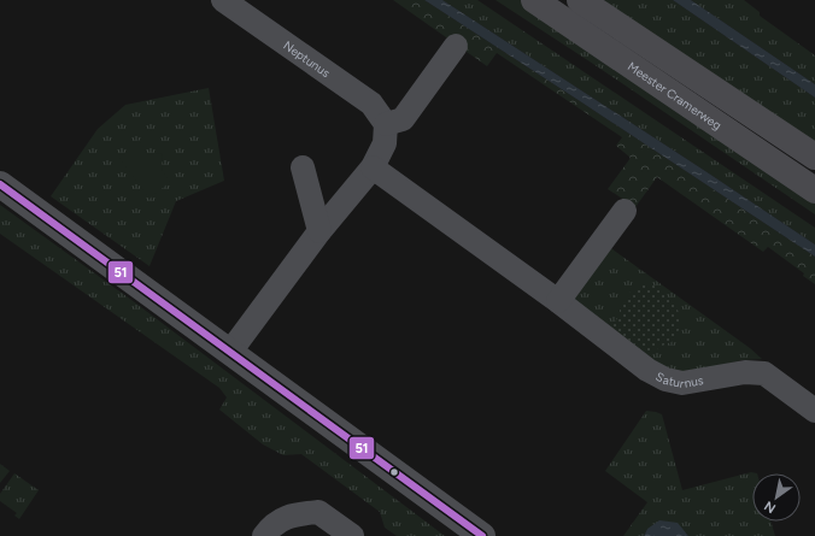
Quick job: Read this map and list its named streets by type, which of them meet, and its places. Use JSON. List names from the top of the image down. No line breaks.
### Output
{"streets":{"main road":["Meester Cramerweg"],"street":["Neptunus","Saturnus"]},"lines":["transit line 51"],"north":"bottom left"}
